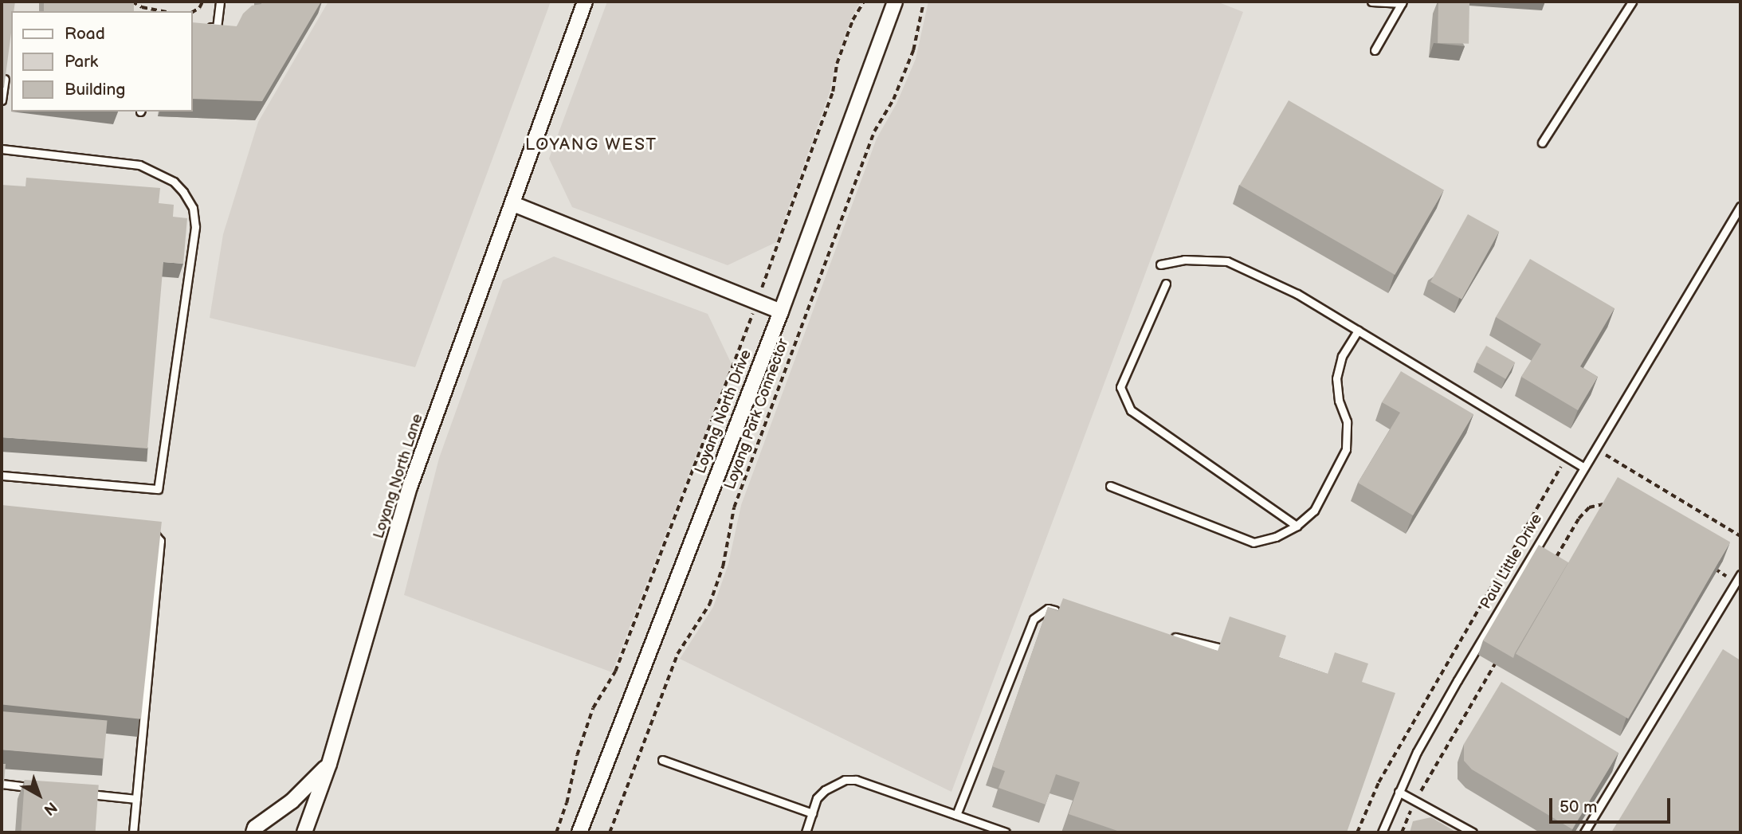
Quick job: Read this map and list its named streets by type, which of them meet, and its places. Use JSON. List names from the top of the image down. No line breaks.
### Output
{"streets":{"street":["Loyang North Drive","Loyang North Lane"],"lane":["Paul Little Drive"],"path":["Loyang Park Connector"]},"districts":["LOYANG WEST"],"legend":["Road","Park","Building"],"scale_bar":"50 m","north":"bottom right"}
